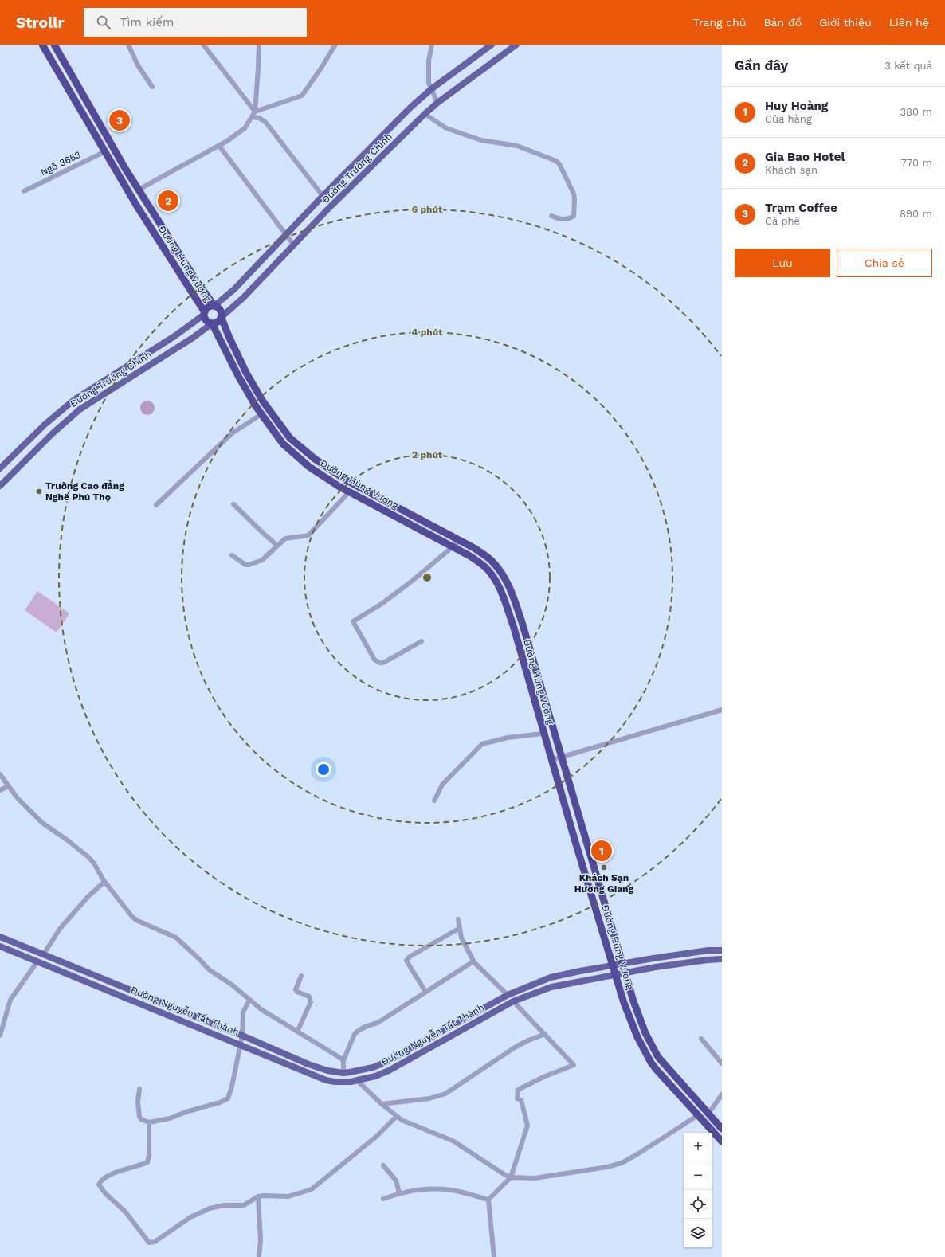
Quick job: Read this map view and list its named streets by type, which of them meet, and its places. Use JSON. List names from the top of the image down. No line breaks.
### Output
{"streets":{"highway":["Đường Hùng Vương"],"main road":["Đường Trường Chinh","Đường Nguyễn Tất Thành"],"street":["Ngõ 3653"]},"crossings":[["Ngõ 3653","Đường Hùng Vương"],["Đường Trường Chinh","Đường Hùng Vương"],["Đường Hùng Vương","Đường Nguyễn Tất Thành"]],"places":["Trường Cao đẳng Nghề Phú Thọ","Khách Sạn Hương Giang"],"page":{"header":"Strollr","search":"Tìm kiếm","nav":["Trang chủ","Bản đồ","Giới thiệu","Liên hệ"],"heading":["Gần đây","3 kết quả"],"list":[{"mark":"1","name":"Huy Hoàng","note":"Cửa hàng","value":"380 m"},{"mark":"2","name":"Gia Bao Hotel","note":"Khách sạn","value":"770 m"},{"mark":"3","name":"Trạm Coffee","note":"Cà phê","value":"890 m"}],"pins":["3","2","1"],"buttons":["Lưu","Chia sẻ"],"map_buttons":["+","−"]},"rings":["6 phút","4 phút","2 phút"]}
